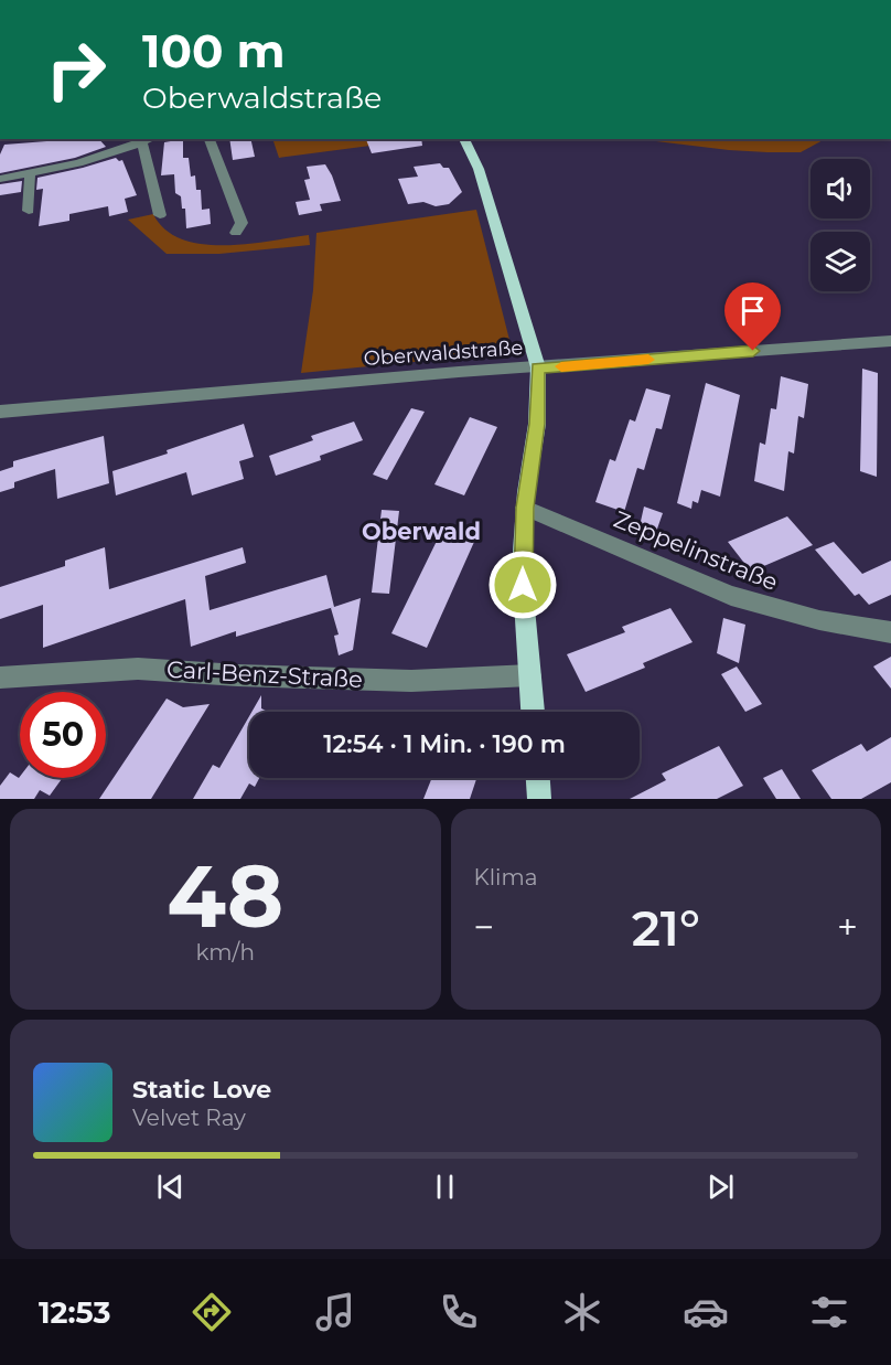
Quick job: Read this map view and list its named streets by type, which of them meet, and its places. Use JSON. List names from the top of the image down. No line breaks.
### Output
{"streets":{"street":["Oberwaldstraße","Zeppelinstraße","Carl-Benz-Straße"]},"districts":["Oberwald"],"page":{"turn":["100 m","Oberwaldstraße"],"limit":"50","trip":"12:54 · 1 Min. · 190 m","tile":[["48","km/h"],"Klima"],"heat":["−","21°","+"],"song":["Static Love","Velvet Ray"],"tabs":"12:53"}}
